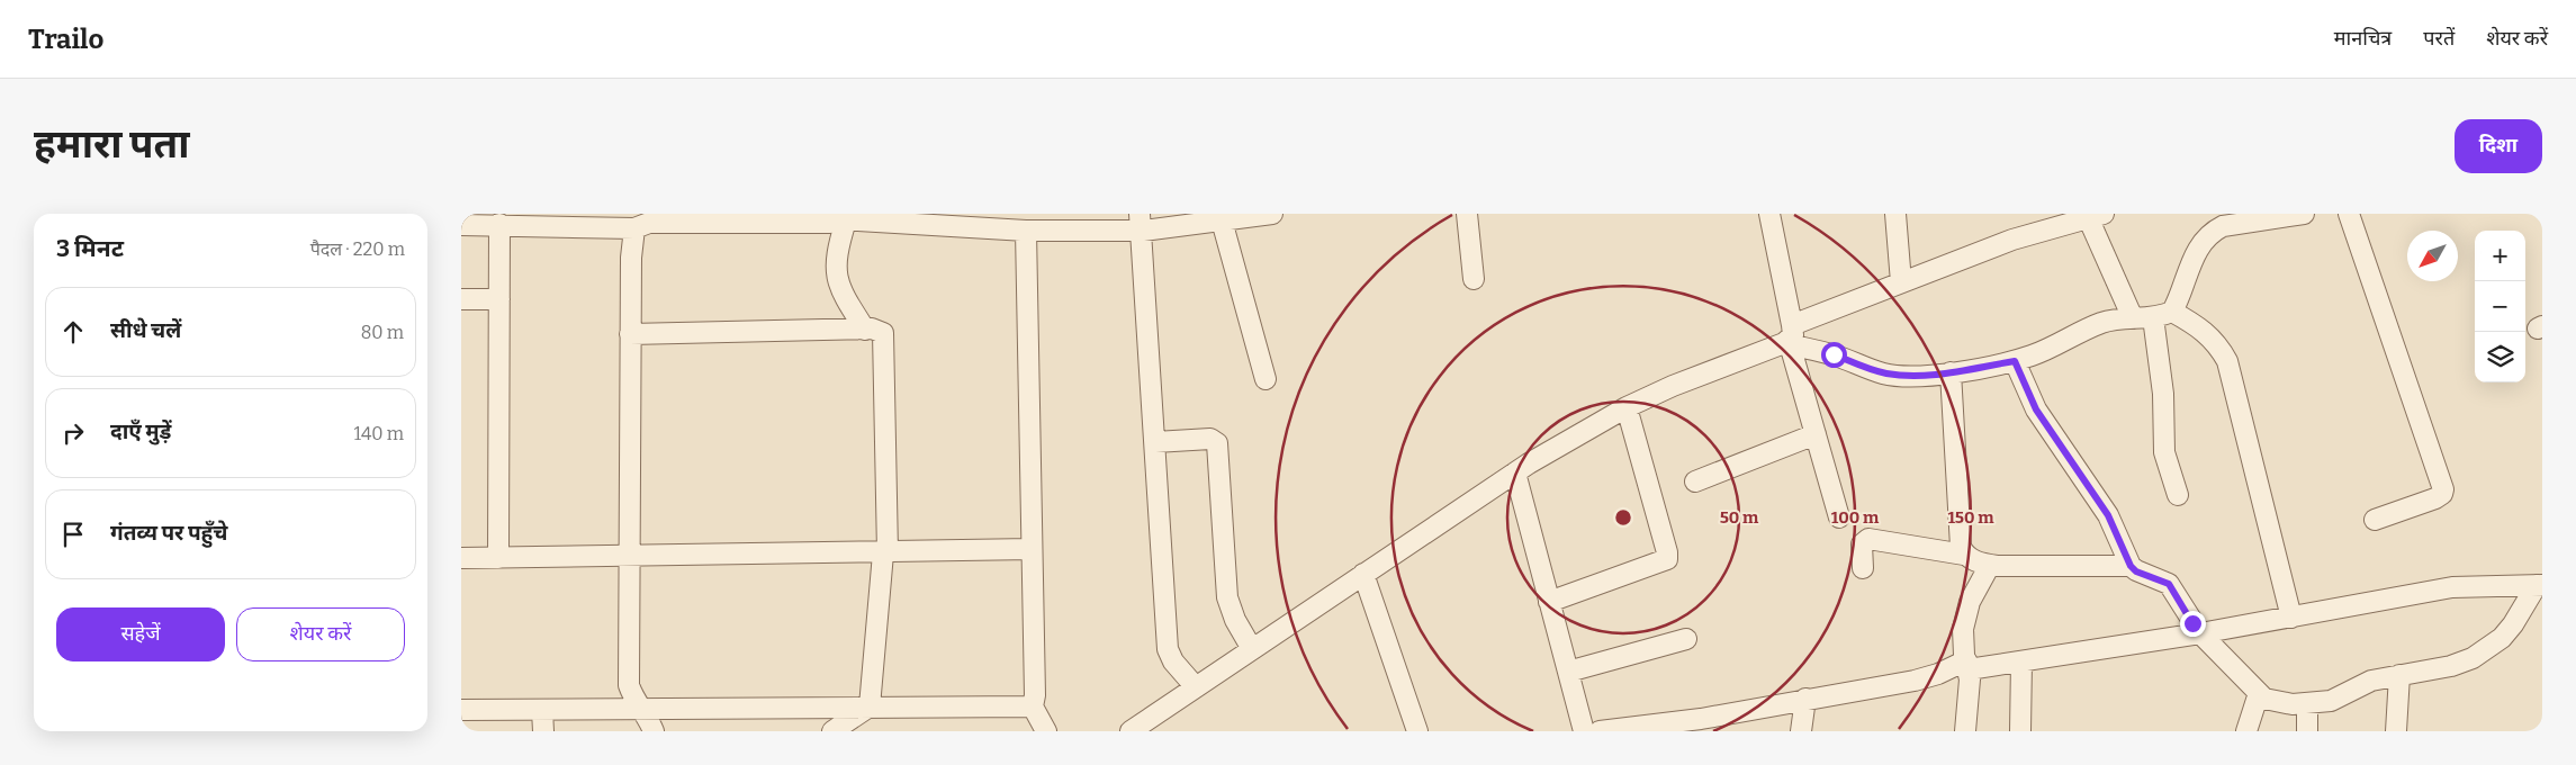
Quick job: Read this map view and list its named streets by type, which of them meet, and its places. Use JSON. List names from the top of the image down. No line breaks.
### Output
{"north":"bottom left","page":{"header":"Trailo","nav":["मानचित्र","परतें","शेयर करें"],"buttons":["दिशा",["सहेजें","शेयर करें"]],"title":"हमारा पता","heading":["3 मिनट","पैदल · 220 m"],"map_buttons":["+","−"],"list":[["सीधे चलें","80 m"],["दाएँ मुड़ें","140 m"],"गंतव्य पर पहुँचे"]},"rings":["50 m","100 m","150 m"]}
